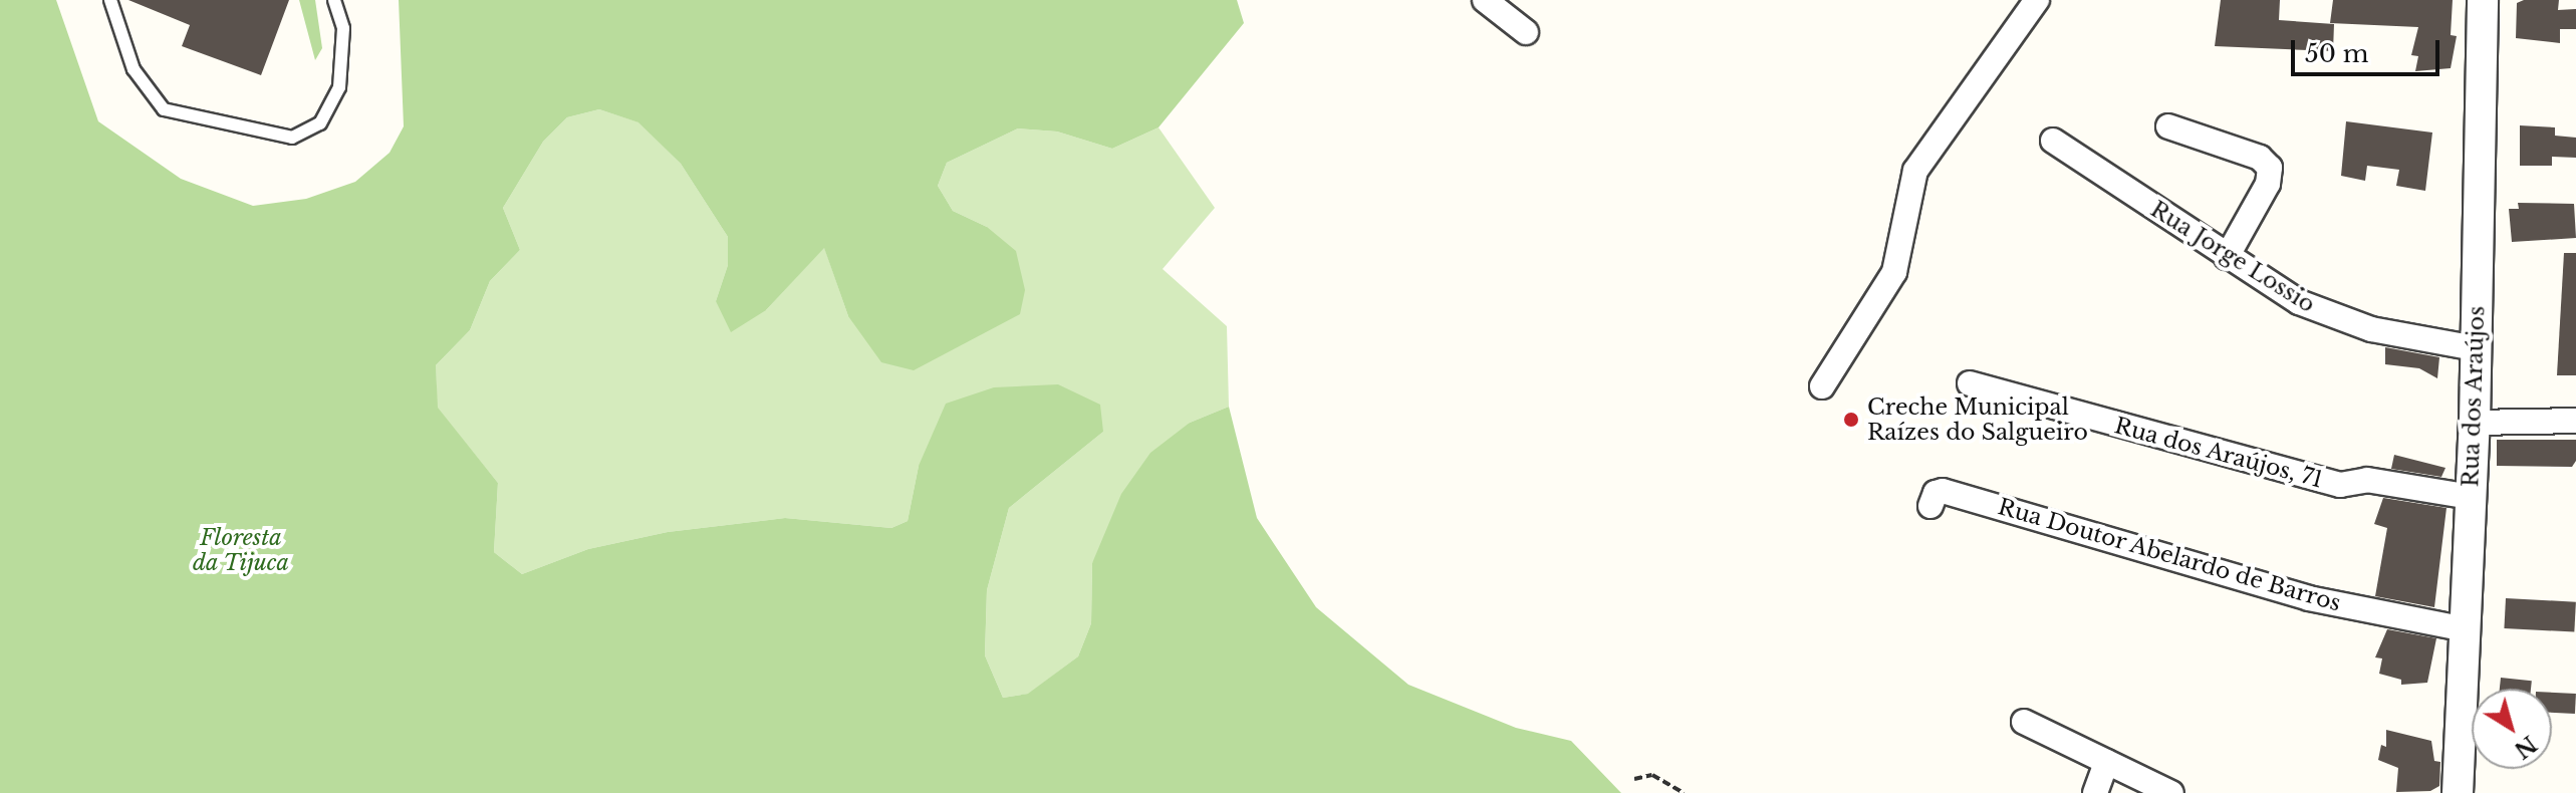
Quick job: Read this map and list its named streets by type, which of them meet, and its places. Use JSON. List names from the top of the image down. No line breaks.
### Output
{"streets":{"street":["Rua Jorge Lossio","Rua dos Araújos","Rua dos Araújos, 71","Rua Doutor Abelardo de Barros"]},"crossings":[["Rua Jorge Lossio","Rua dos Araújos"],["Rua dos Araújos","Rua dos Araújos, 71"],["Rua dos Araújos","Rua Doutor Abelardo de Barros"]],"parks":["Floresta da Tijuca"],"places":["Creche Municipal Raízes do Salgueiro"],"scale_bar":"50 m","north":"bottom right"}
